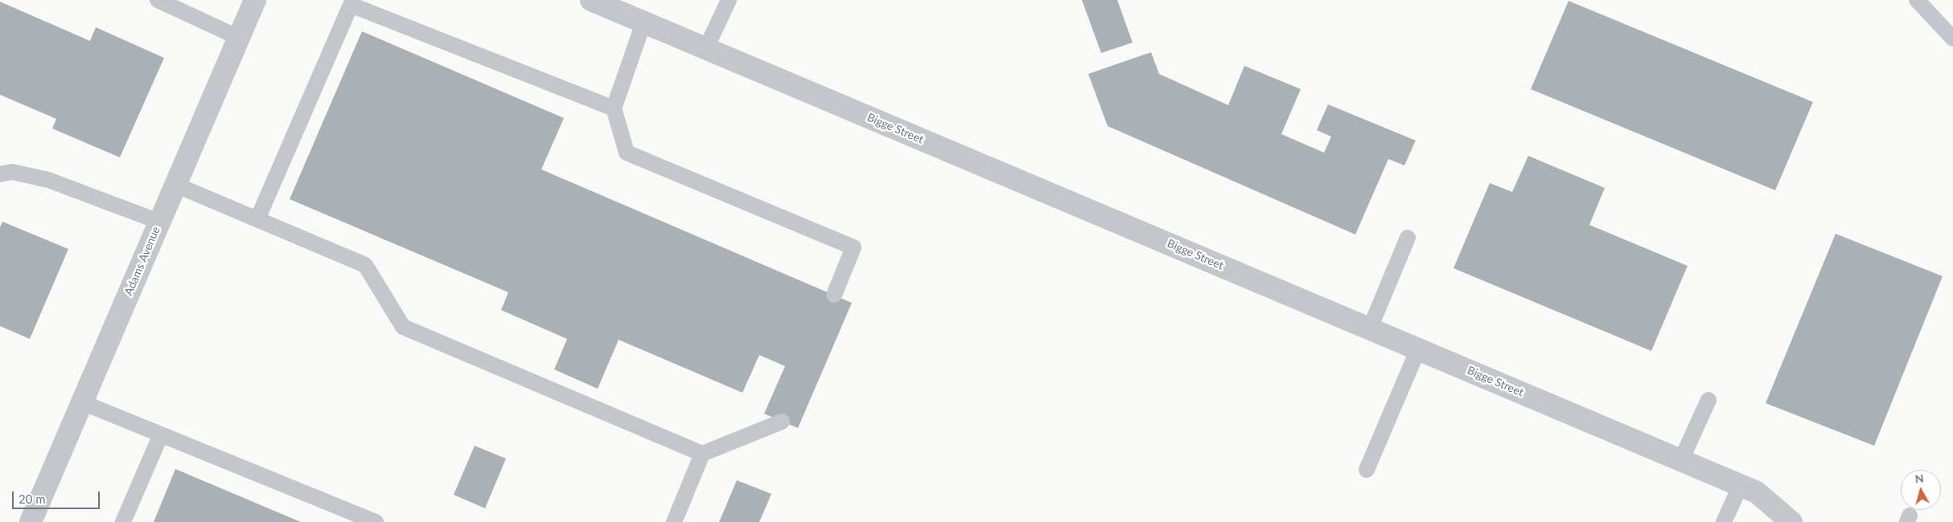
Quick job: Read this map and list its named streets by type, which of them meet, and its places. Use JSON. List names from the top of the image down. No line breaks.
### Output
{"streets":{"street":["Bigge Street","Adams Avenue"]},"scale_bar":"20 m","north":"top"}
